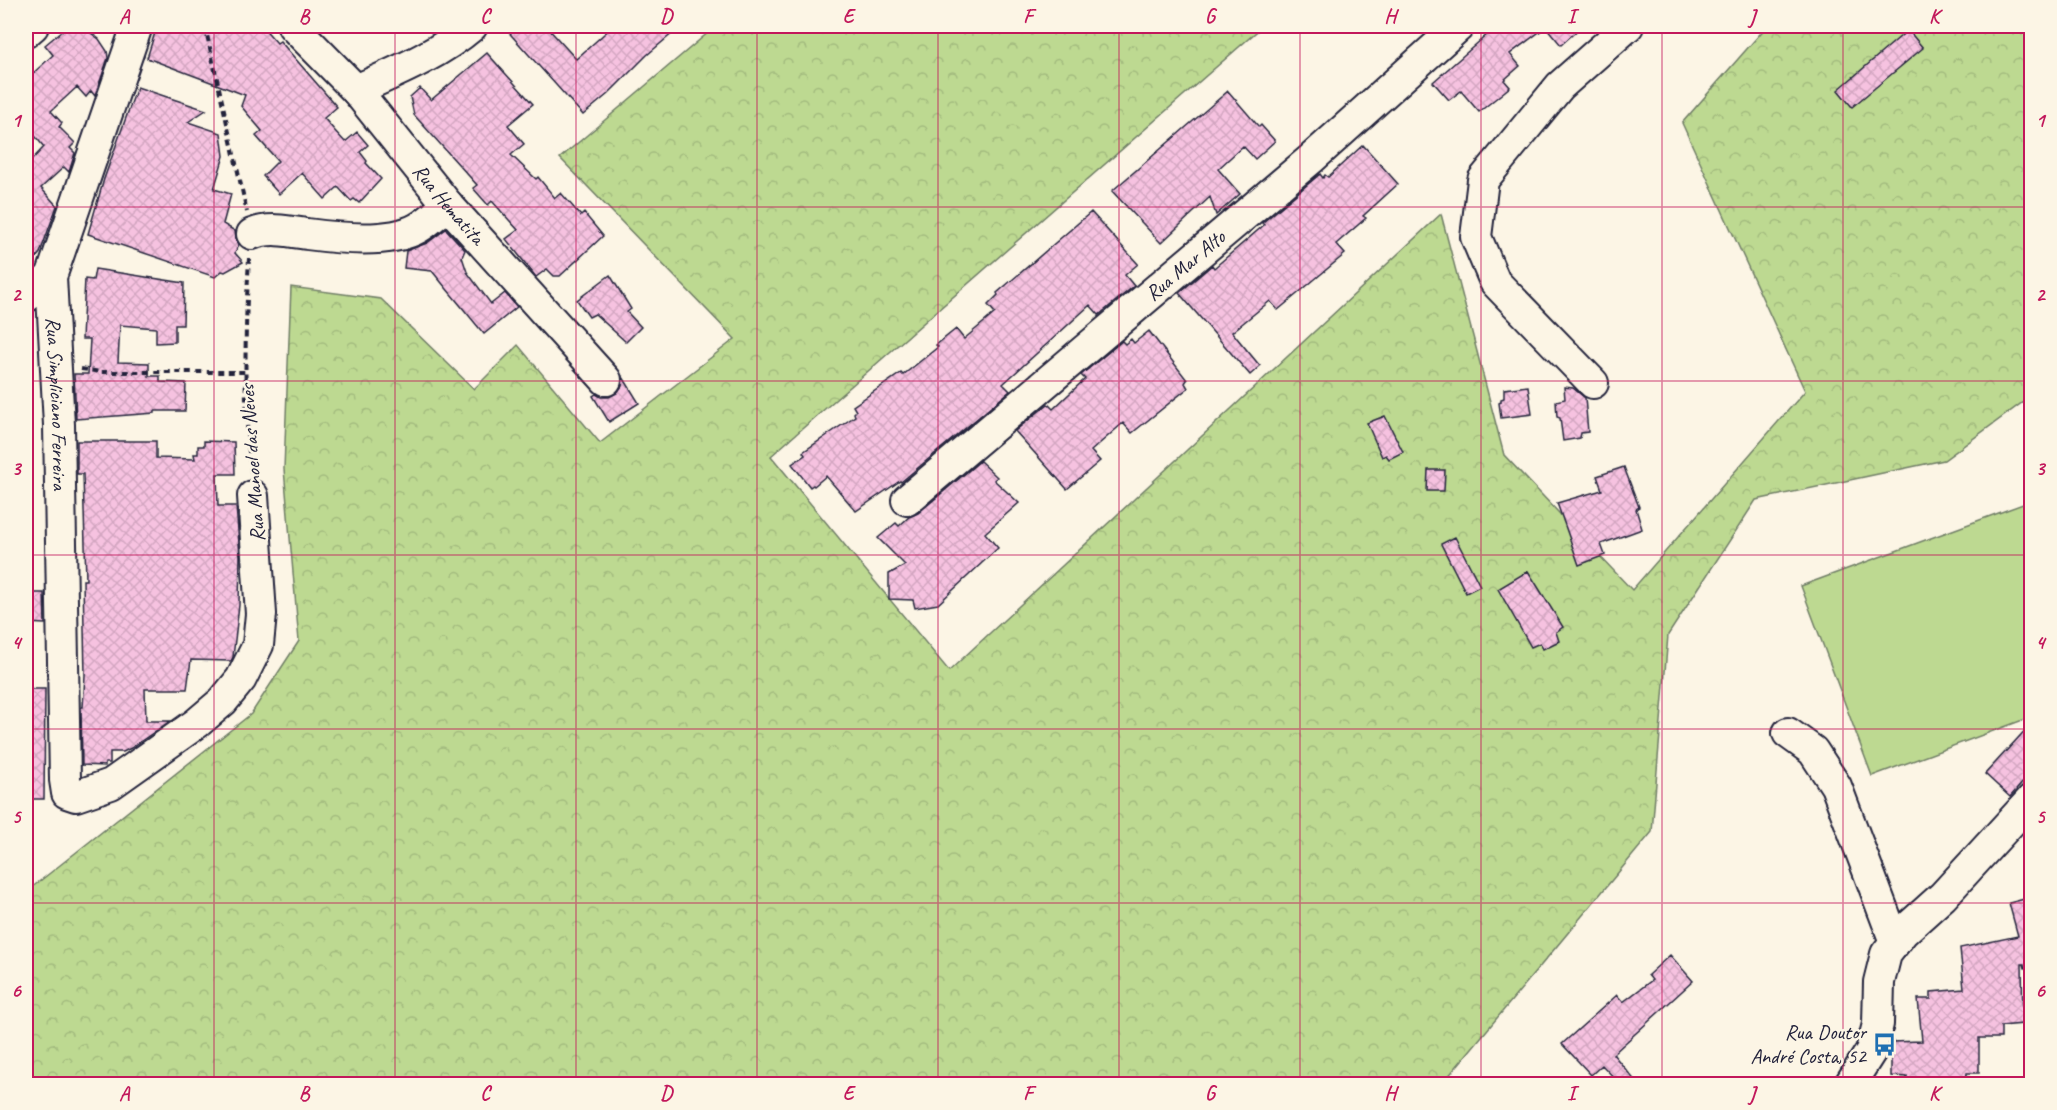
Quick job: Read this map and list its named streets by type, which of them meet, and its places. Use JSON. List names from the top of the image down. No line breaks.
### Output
{"streets":{"street":["Rua Hematita","Rua Mar Alto","Rua Simpliciano Ferreira","Rua Manoel das Neves"]},"crossings":[["Rua Simpliciano Ferreira","Rua Manoel das Neves"]],"places":{"bus stop":["Rua Doutor André Costa, 52"]},"grid":{"columns":["A","B","C","D","E","F","G","H","I","J","K"],"rows":["1","2","3","4","5","6"]}}
